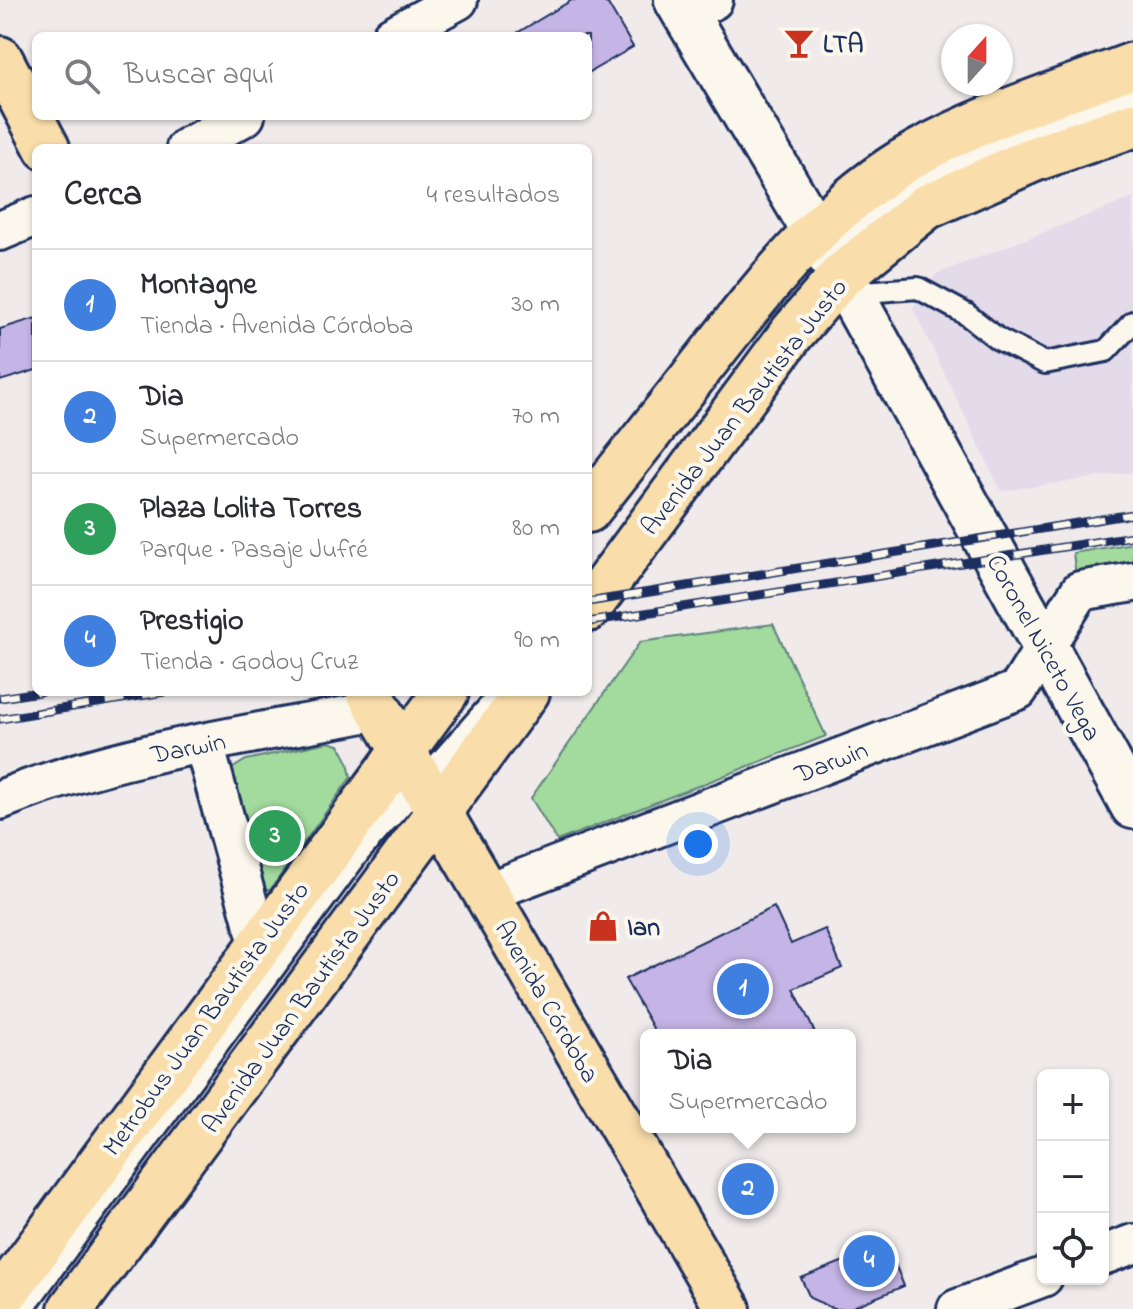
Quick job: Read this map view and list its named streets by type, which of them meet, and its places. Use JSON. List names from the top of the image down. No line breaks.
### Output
{"streets":{"main road":["Avenida Juan Bautista Justo","Avenida Córdoba"],"street":["Coronel Niceto Vega","Darwin"],"lane":["Metrobus Juan Bautista Justo"]},"crossings":[["Avenida Juan Bautista Justo","Coronel Niceto Vega"],["Avenida Juan Bautista Justo","Avenida Córdoba"],["Avenida Juan Bautista Justo","Metrobus Juan Bautista Justo"],["Coronel Niceto Vega","Darwin"],["Darwin","Avenida Córdoba"],["Avenida Córdoba","Metrobus Juan Bautista Justo"]],"places":{"bar":["LTA"],"shop":["Ian"]},"north":"top","page":{"search":"Buscar aquí","heading":["Cerca","4 resultados"],"list":[{"mark":"1","name":"Montagne","note":"Tienda · Avenida Córdoba","value":"30 m"},{"mark":"2","name":"Dia","note":"Supermercado","value":"70 m"},{"mark":"3","name":"Plaza Lolita Torres","note":"Parque · Pasaje Jufré","value":"80 m"},{"mark":"4","name":"Prestigio","note":"Tienda · Godoy Cruz","value":"90 m"}],"pins":["3","1","2","4"],"popup":["Dia","Supermercado"],"map_buttons":["+","−"]}}
